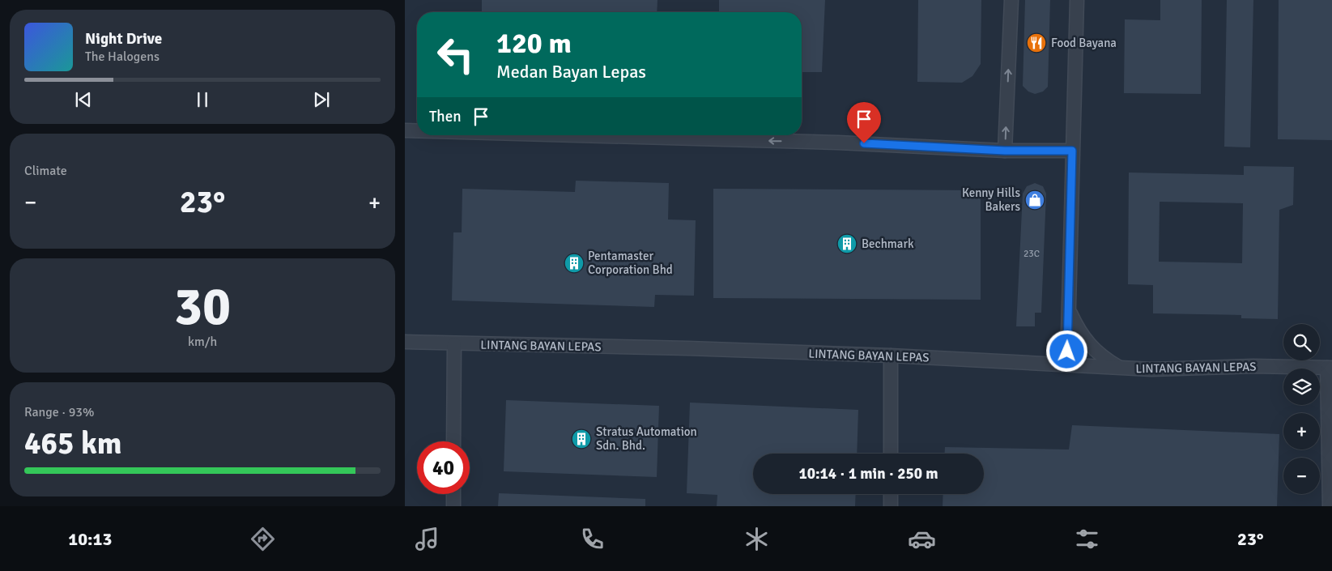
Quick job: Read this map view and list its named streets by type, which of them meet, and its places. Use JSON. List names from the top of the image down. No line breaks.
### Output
{"streets":{"street":["LINTANG BAYAN LEPAS"]},"places":{"restaurant":["Food Bayana"],"shop":["Kenny Hills Bakers"],"building":["Bechmark","Pentamaster Corporation Bhd","Stratus Automation Sdn. Bhd."]},"house_numbers":["23C"],"page":{"turn":["120 m","Medan Bayan Lepas"],"song":["Night Drive","The Halogens"],"then":"Then","tile":["Climate",["30","km/h"],["Range · 93%","465 km"]],"heat":["−","23°","+"],"map_buttons":["+","−"],"limit":"40","trip":"10:14 · 1 min · 250 m","tabs":["10:13","23°"]}}
